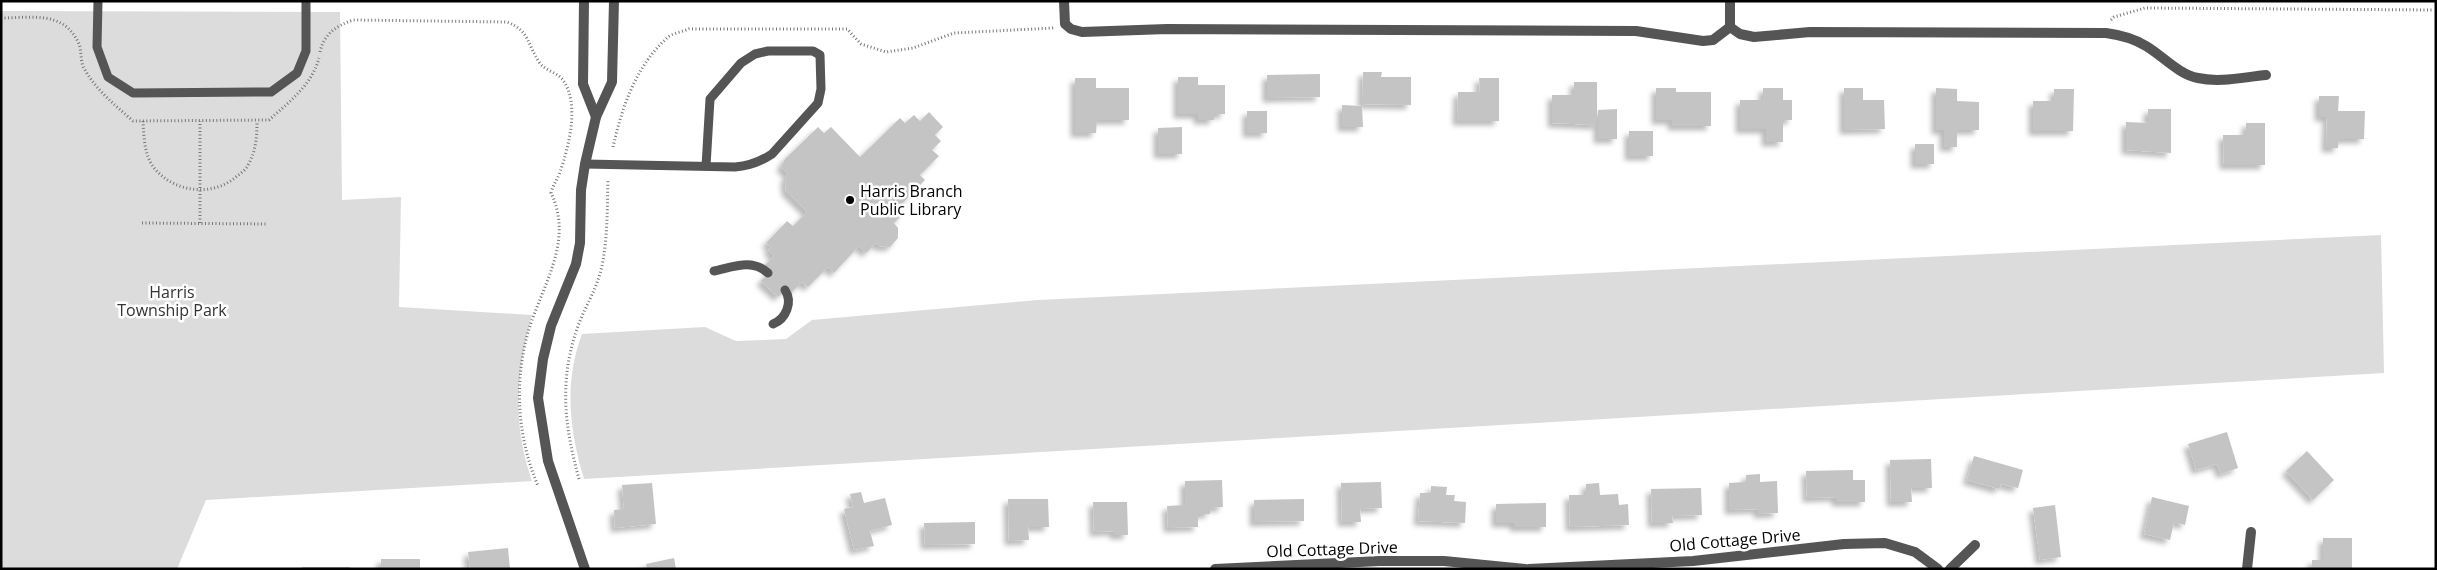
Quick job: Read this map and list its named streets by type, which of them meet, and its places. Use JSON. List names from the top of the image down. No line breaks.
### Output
{"streets":{"street":["Old Cottage Drive"]},"parks":["Harris Township Park"],"places":["Harris Branch Public Library"]}
